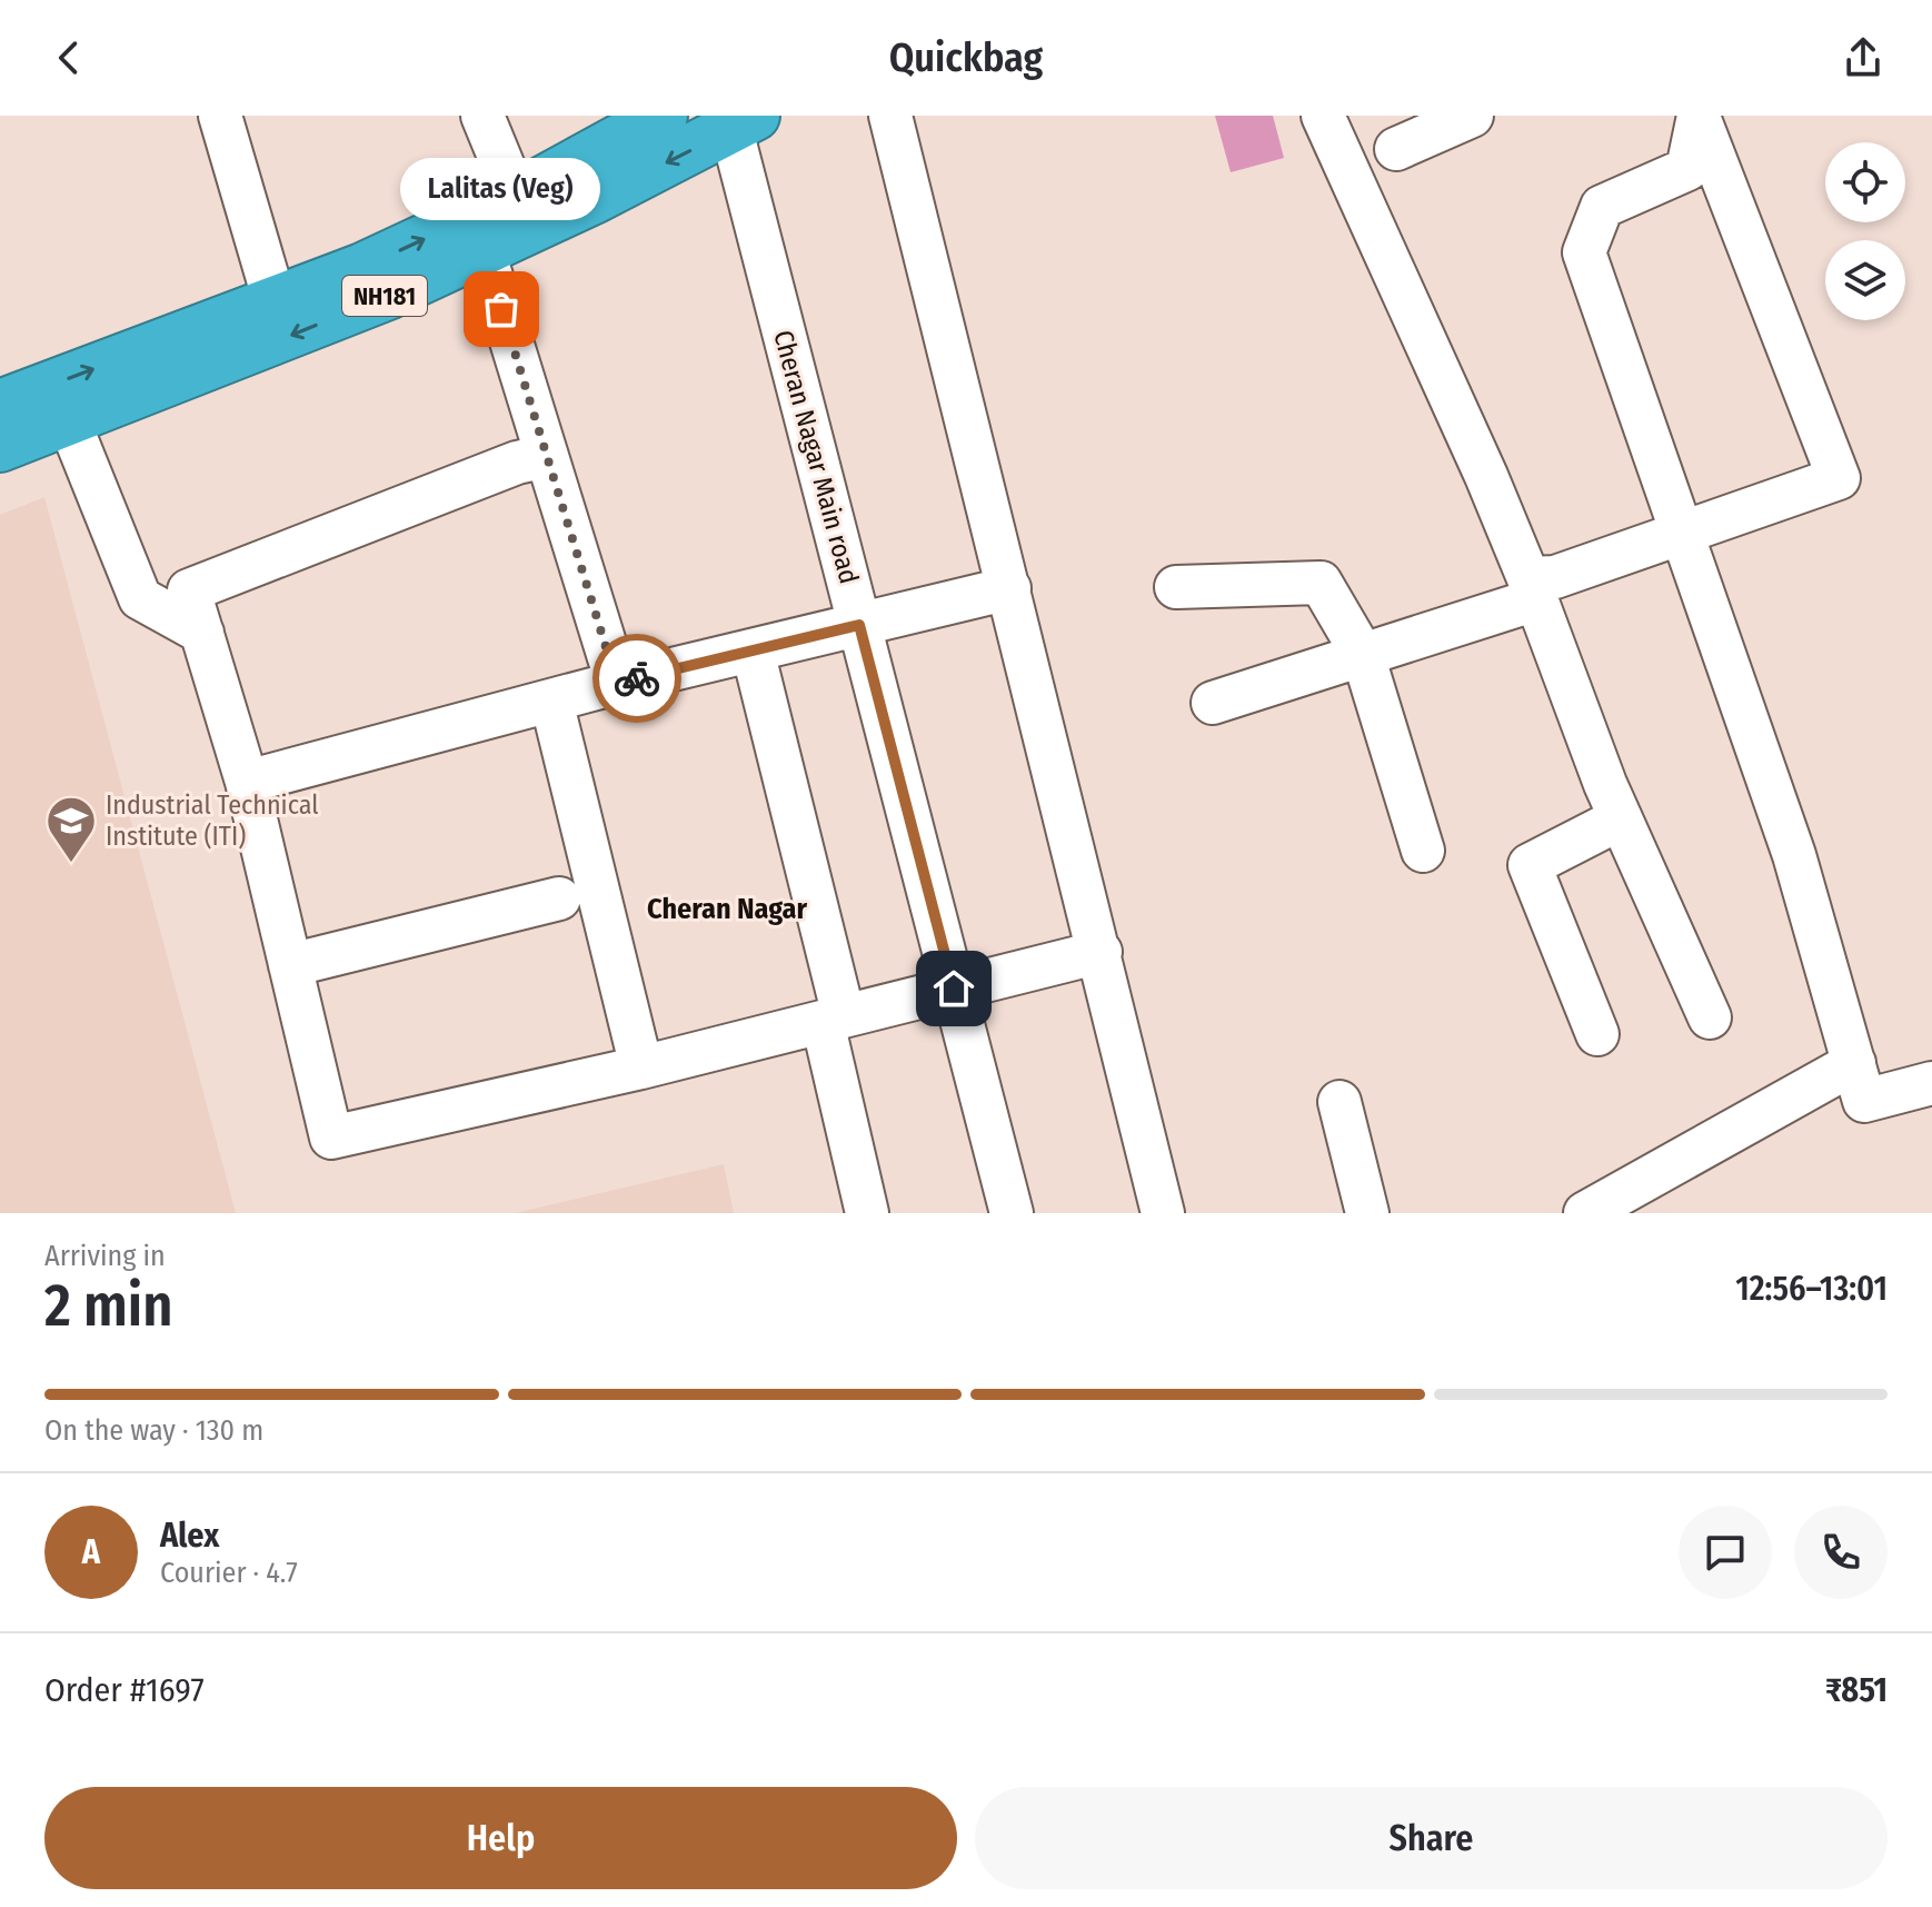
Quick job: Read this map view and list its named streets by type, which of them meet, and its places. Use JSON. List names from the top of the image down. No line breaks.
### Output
{"streets":{"highway":["NH181"],"street":["Cheran Nagar Main road"]},"crossings":[["NH181","Cheran Nagar Main road"]],"districts":["Cheran Nagar"],"places":{"other":["Lalitas (Veg)"],"school or university":["Industrial Technical Institute (ITI)"]},"page":{"header":"Quickbag","bubble":"Lalitas (Veg)","heading":["2 min","Arriving in","12:56–13:01"],"panel":["Alex","Courier · 4.7","Order #1697","₹851"],"bar":"On the way · 130 m","round":"A","buttons":["Help","Share"]}}
